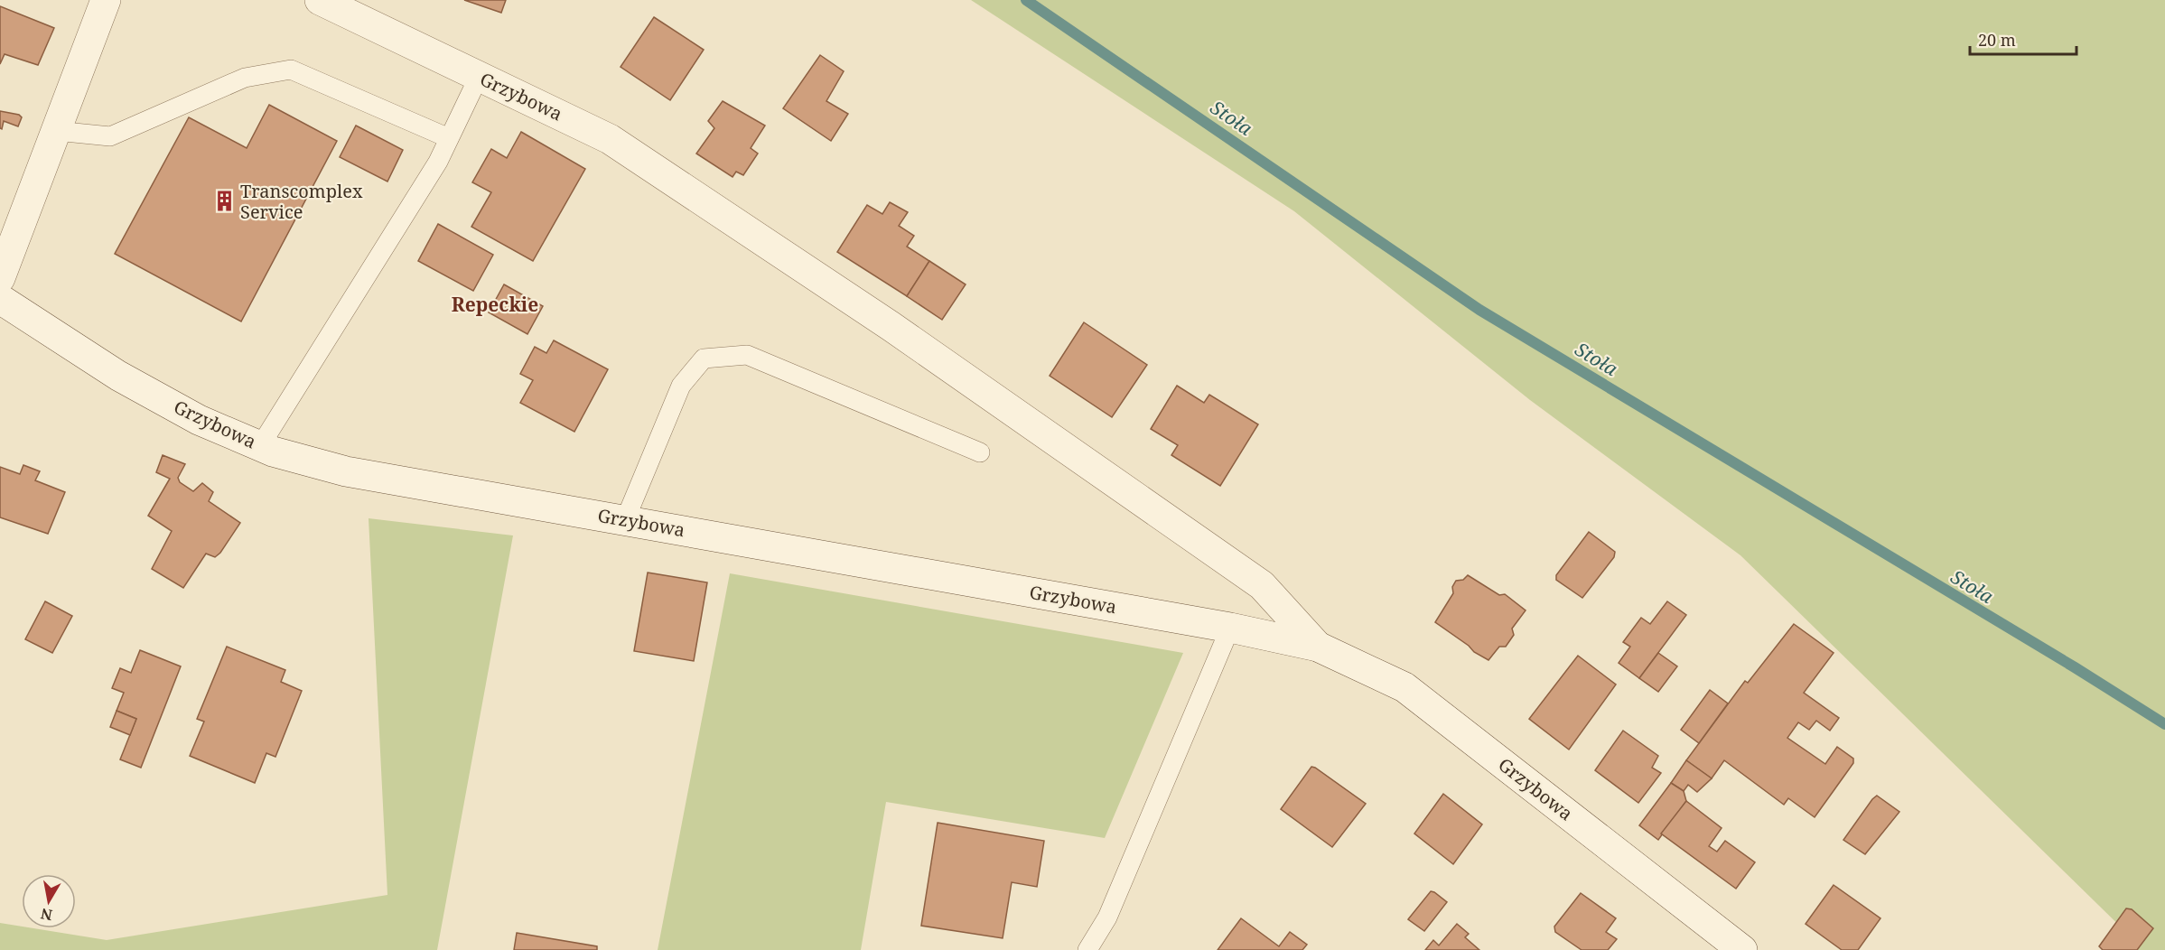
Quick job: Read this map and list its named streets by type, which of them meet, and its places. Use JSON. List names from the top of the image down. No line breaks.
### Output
{"streets":{"street":["Grzybowa"]},"districts":["Repeckie"],"water":["Stoła"],"places":{"building":["Transcomplex Service"]},"scale_bar":"20 m","north":"bottom"}
